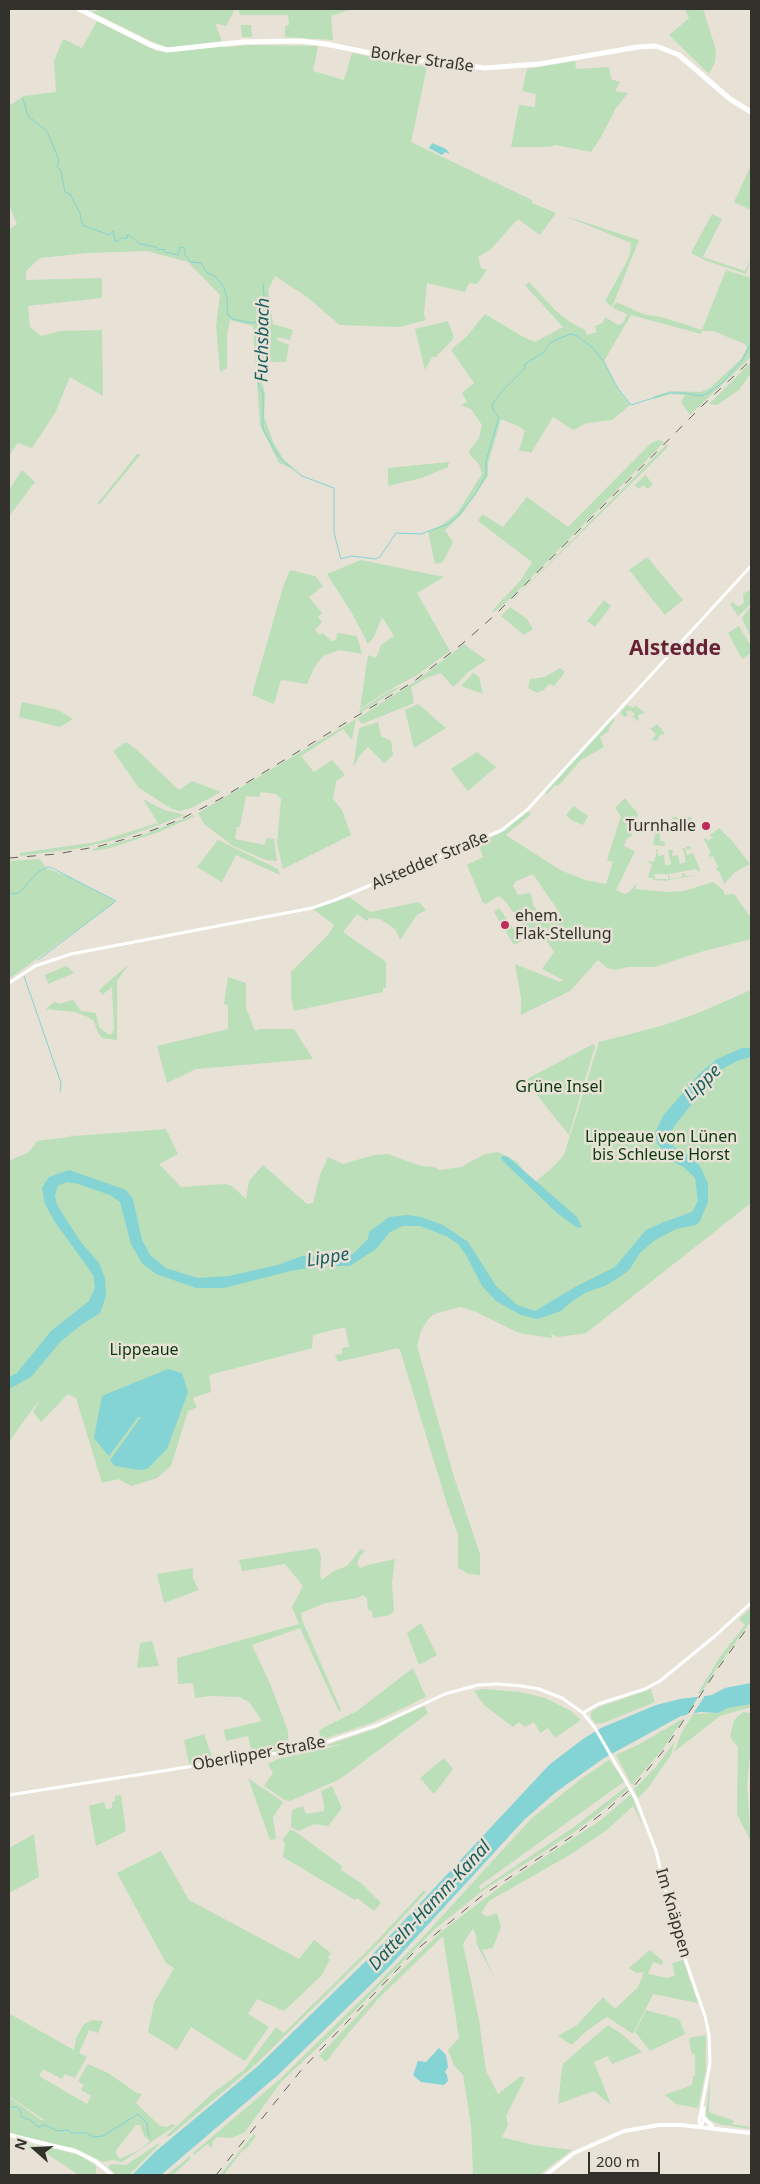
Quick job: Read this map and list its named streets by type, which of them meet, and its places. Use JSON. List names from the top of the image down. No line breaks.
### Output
{"streets":{"main road":["Borker Straße"],"street":["Alstedder Straße","Oberlipper Straße","Im Knäppen"]},"crossings":[["Oberlipper Straße","Im Knäppen"]],"districts":["Alstedde"],"water":["Fuchsbach","Lippe","Datteln-Hamm-Kanal"],"parks":["Grüne Insel","Lippeaue von Lünen bis Schleuse Horst","Lippeaue"],"places":["Turnhalle","ehem. Flak-Stellung"],"scale_bar":"200 m","north":"left"}
